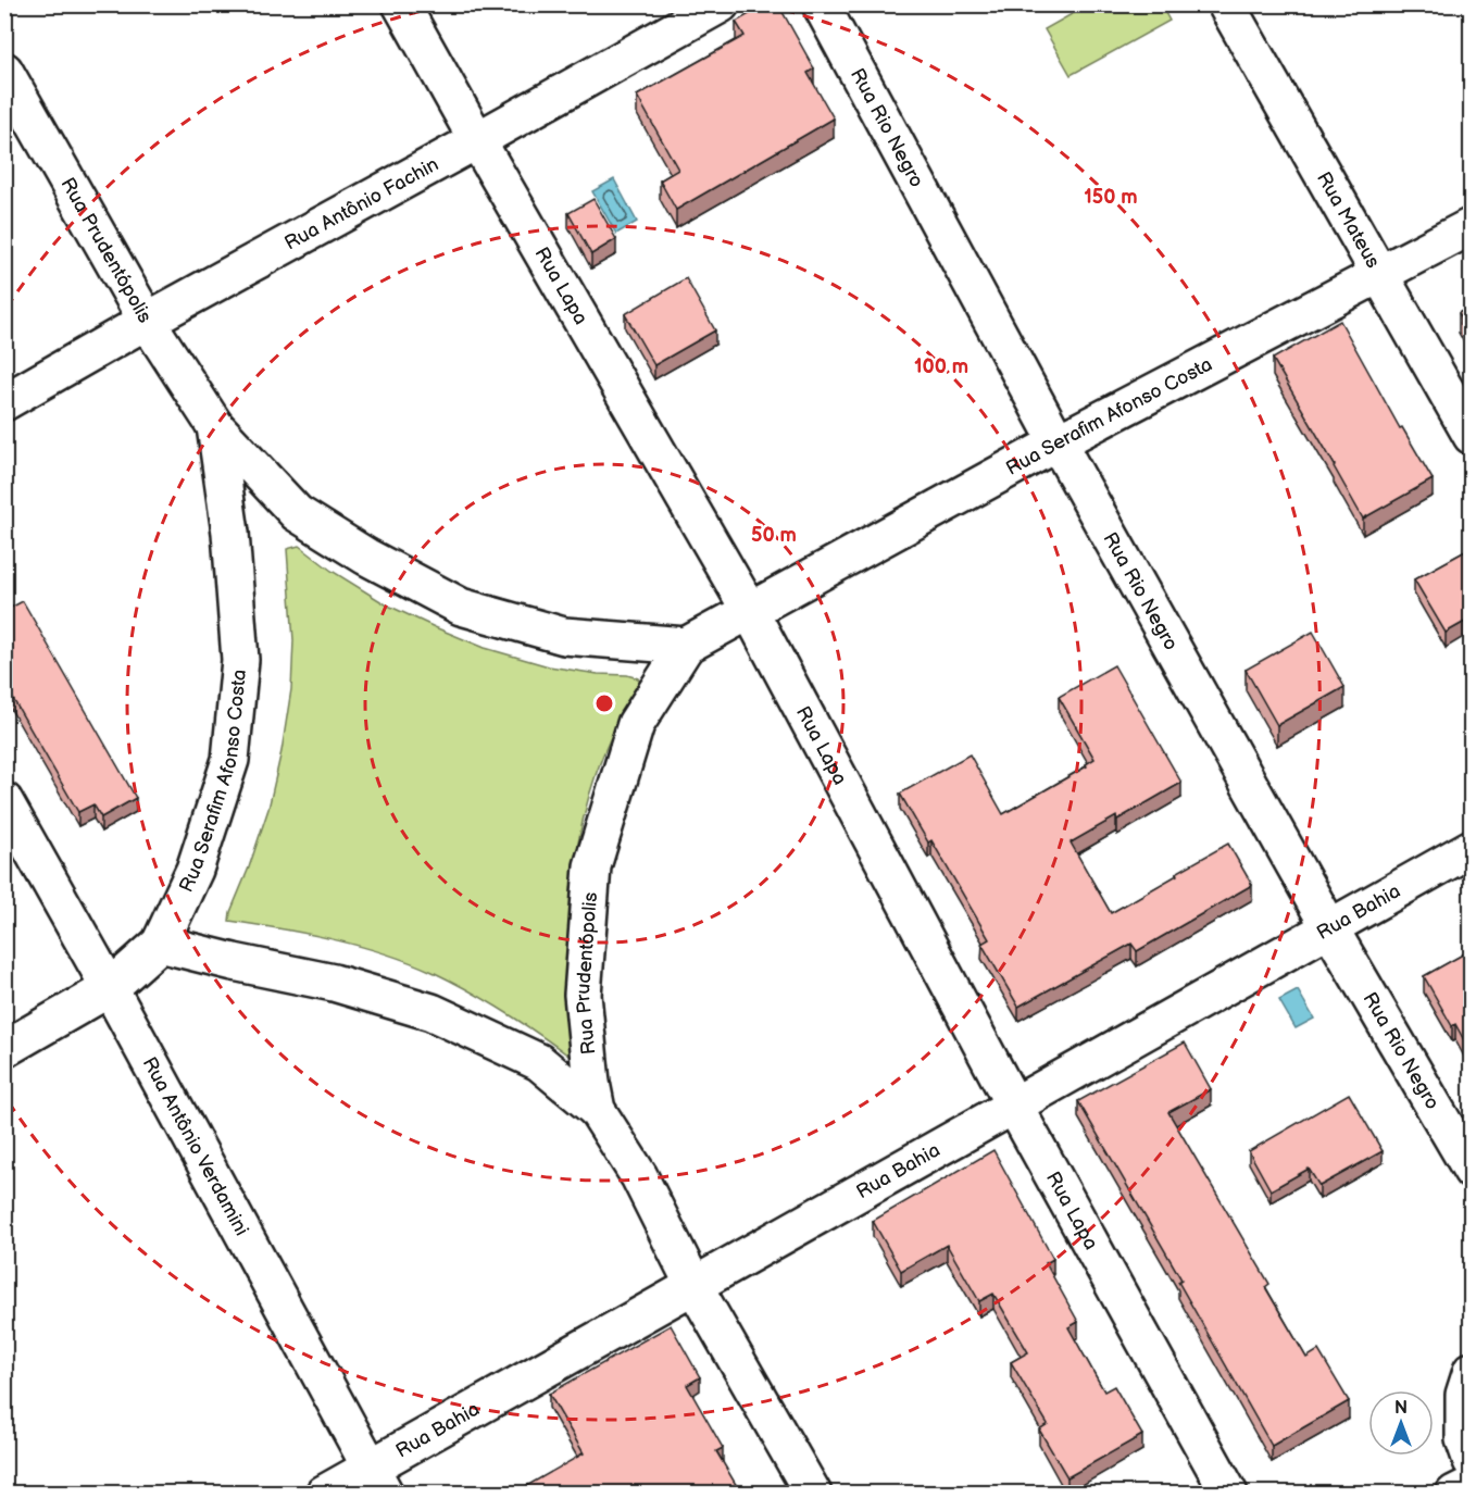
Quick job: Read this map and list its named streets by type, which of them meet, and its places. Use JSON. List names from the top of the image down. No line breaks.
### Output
{"streets":{"street":["Rua Rio Negro","Rua Antônio Fachin","Rua Mateus","Rua Prudentópolis","Rua Lapa","Rua Serafim Afonso Costa","Rua Bahia","Rua Antônio Verdamini"]},"crossings":[["Rua Rio Negro","Rua Serafim Afonso Costa"],["Rua Rio Negro","Rua Bahia"],["Rua Antônio Fachin","Rua Prudentópolis"],["Rua Antônio Fachin","Rua Lapa"],["Rua Mateus","Rua Serafim Afonso Costa"],["Rua Prudentópolis","Rua Lapa"],["Rua Prudentópolis","Rua Serafim Afonso Costa"],["Rua Prudentópolis","Rua Bahia"],["Rua Lapa","Rua Serafim Afonso Costa"],["Rua Lapa","Rua Bahia"],["Rua Serafim Afonso Costa","Rua Antônio Verdamini"],["Rua Bahia","Rua Antônio Verdamini"]],"north":"top","rings":["150 m","100 m","50 m"]}
